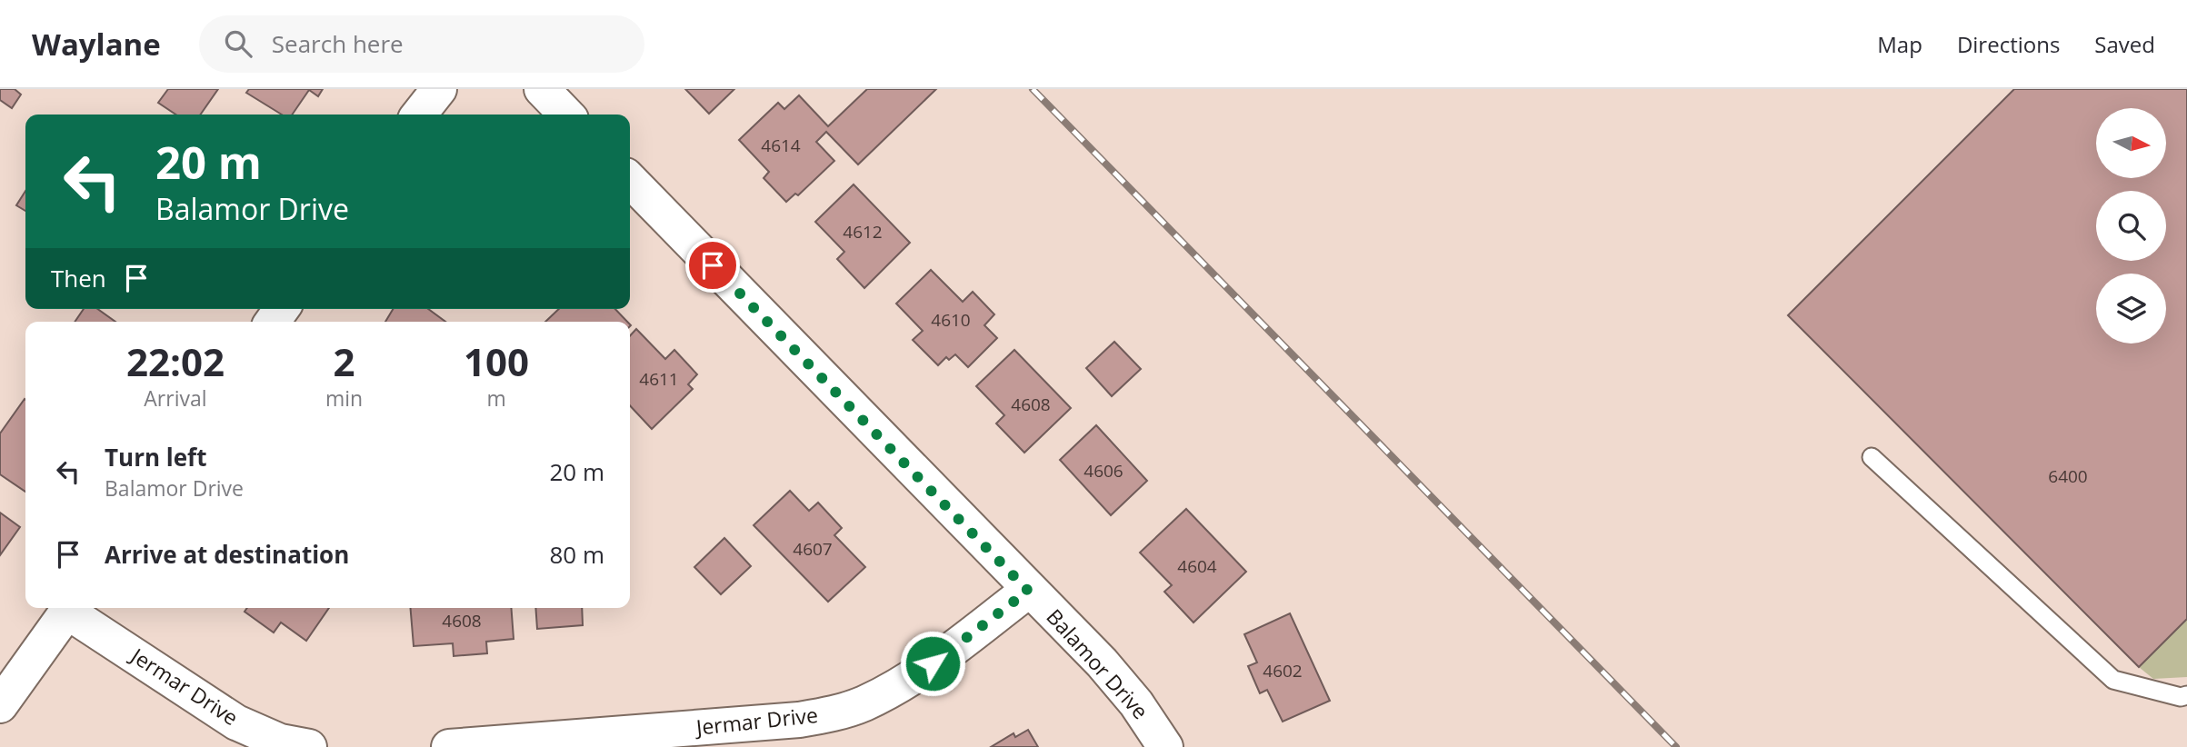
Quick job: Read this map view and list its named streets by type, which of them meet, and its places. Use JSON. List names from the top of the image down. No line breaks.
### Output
{"streets":{"street":["Balamor Drive","Jermar Drive"]},"crossings":[["Balamor Drive","Jermar Drive"]],"house_numbers":["4614","4612","4610","4611","4608","4606","6400","4607","4604","4608","4602"],"north":"right","page":{"header":"Waylane","search":"Search here","nav":["Map","Directions","Saved"],"turn":["20 m","Balamor Drive"],"then":"Then","eta":["22:02","Arrival","2","min","100","m"],"list":[{"name":"Turn left","note":"Balamor Drive","value":"20 m"},{"name":"Arrive at destination","value":"80 m"}]}}
